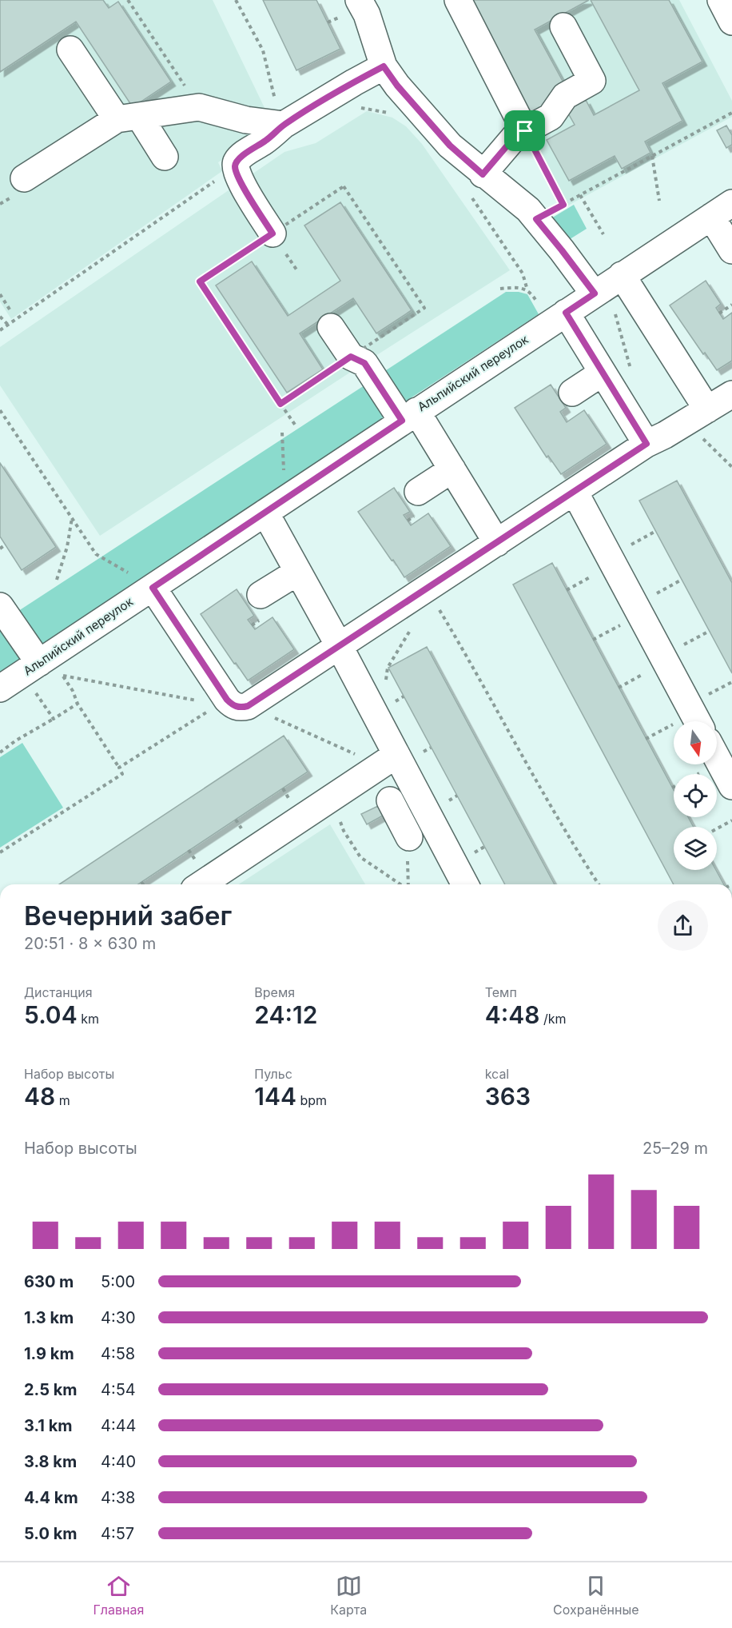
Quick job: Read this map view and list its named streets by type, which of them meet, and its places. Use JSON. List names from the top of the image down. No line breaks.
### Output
{"streets":{"street":["Альпийский переулок"]},"north":"bottom","page":{"heading":["Вечерний забег","20:51 · 8 × 630 m"],"stats":[["Дистанция","5.04 km"],["Время","24:12"],["Темп","4:48 /km"],["Набор высоты","48 m"],["Пульс","144 bpm"],["kcal","363"]],"chart":["Набор высоты","25–29 m"],"list":[{"name":"630 m","note":"5:00"},{"name":"1.3 km","note":"4:30"},{"name":"1.9 km","note":"4:58"},{"name":"2.5 km","note":"4:54"},{"name":"3.1 km","note":"4:44"},{"name":"3.8 km","note":"4:40"},{"name":"4.4 km","note":"4:38"},{"name":"5.0 km","note":"4:57"}],"tabs":["Главная","Карта","Сохранённые"]}}
